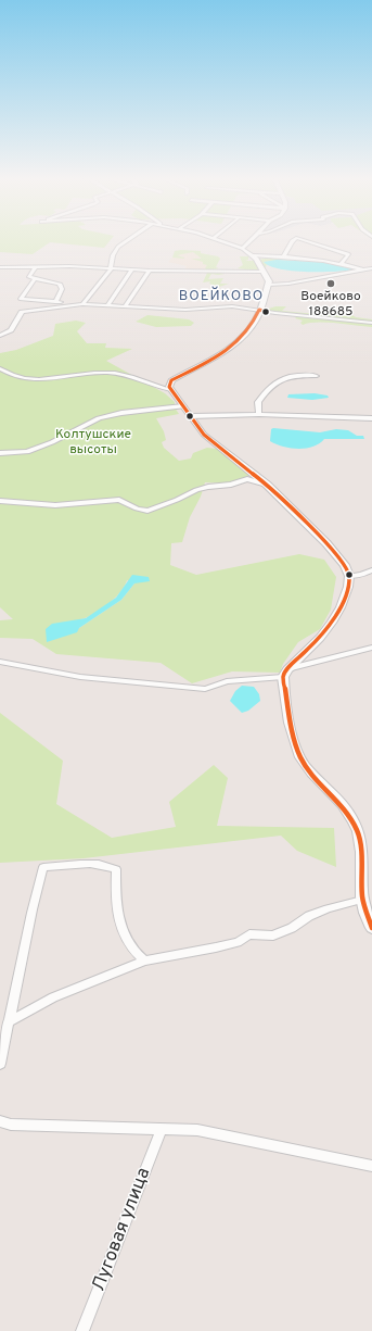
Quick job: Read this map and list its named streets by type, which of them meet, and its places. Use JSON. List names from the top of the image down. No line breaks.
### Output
{"streets":{"street":["Луговая улица"]},"districts":["ВОЕЙКОВО"],"parks":["Колтушские высоты"],"places":["Воейково 188685"]}
